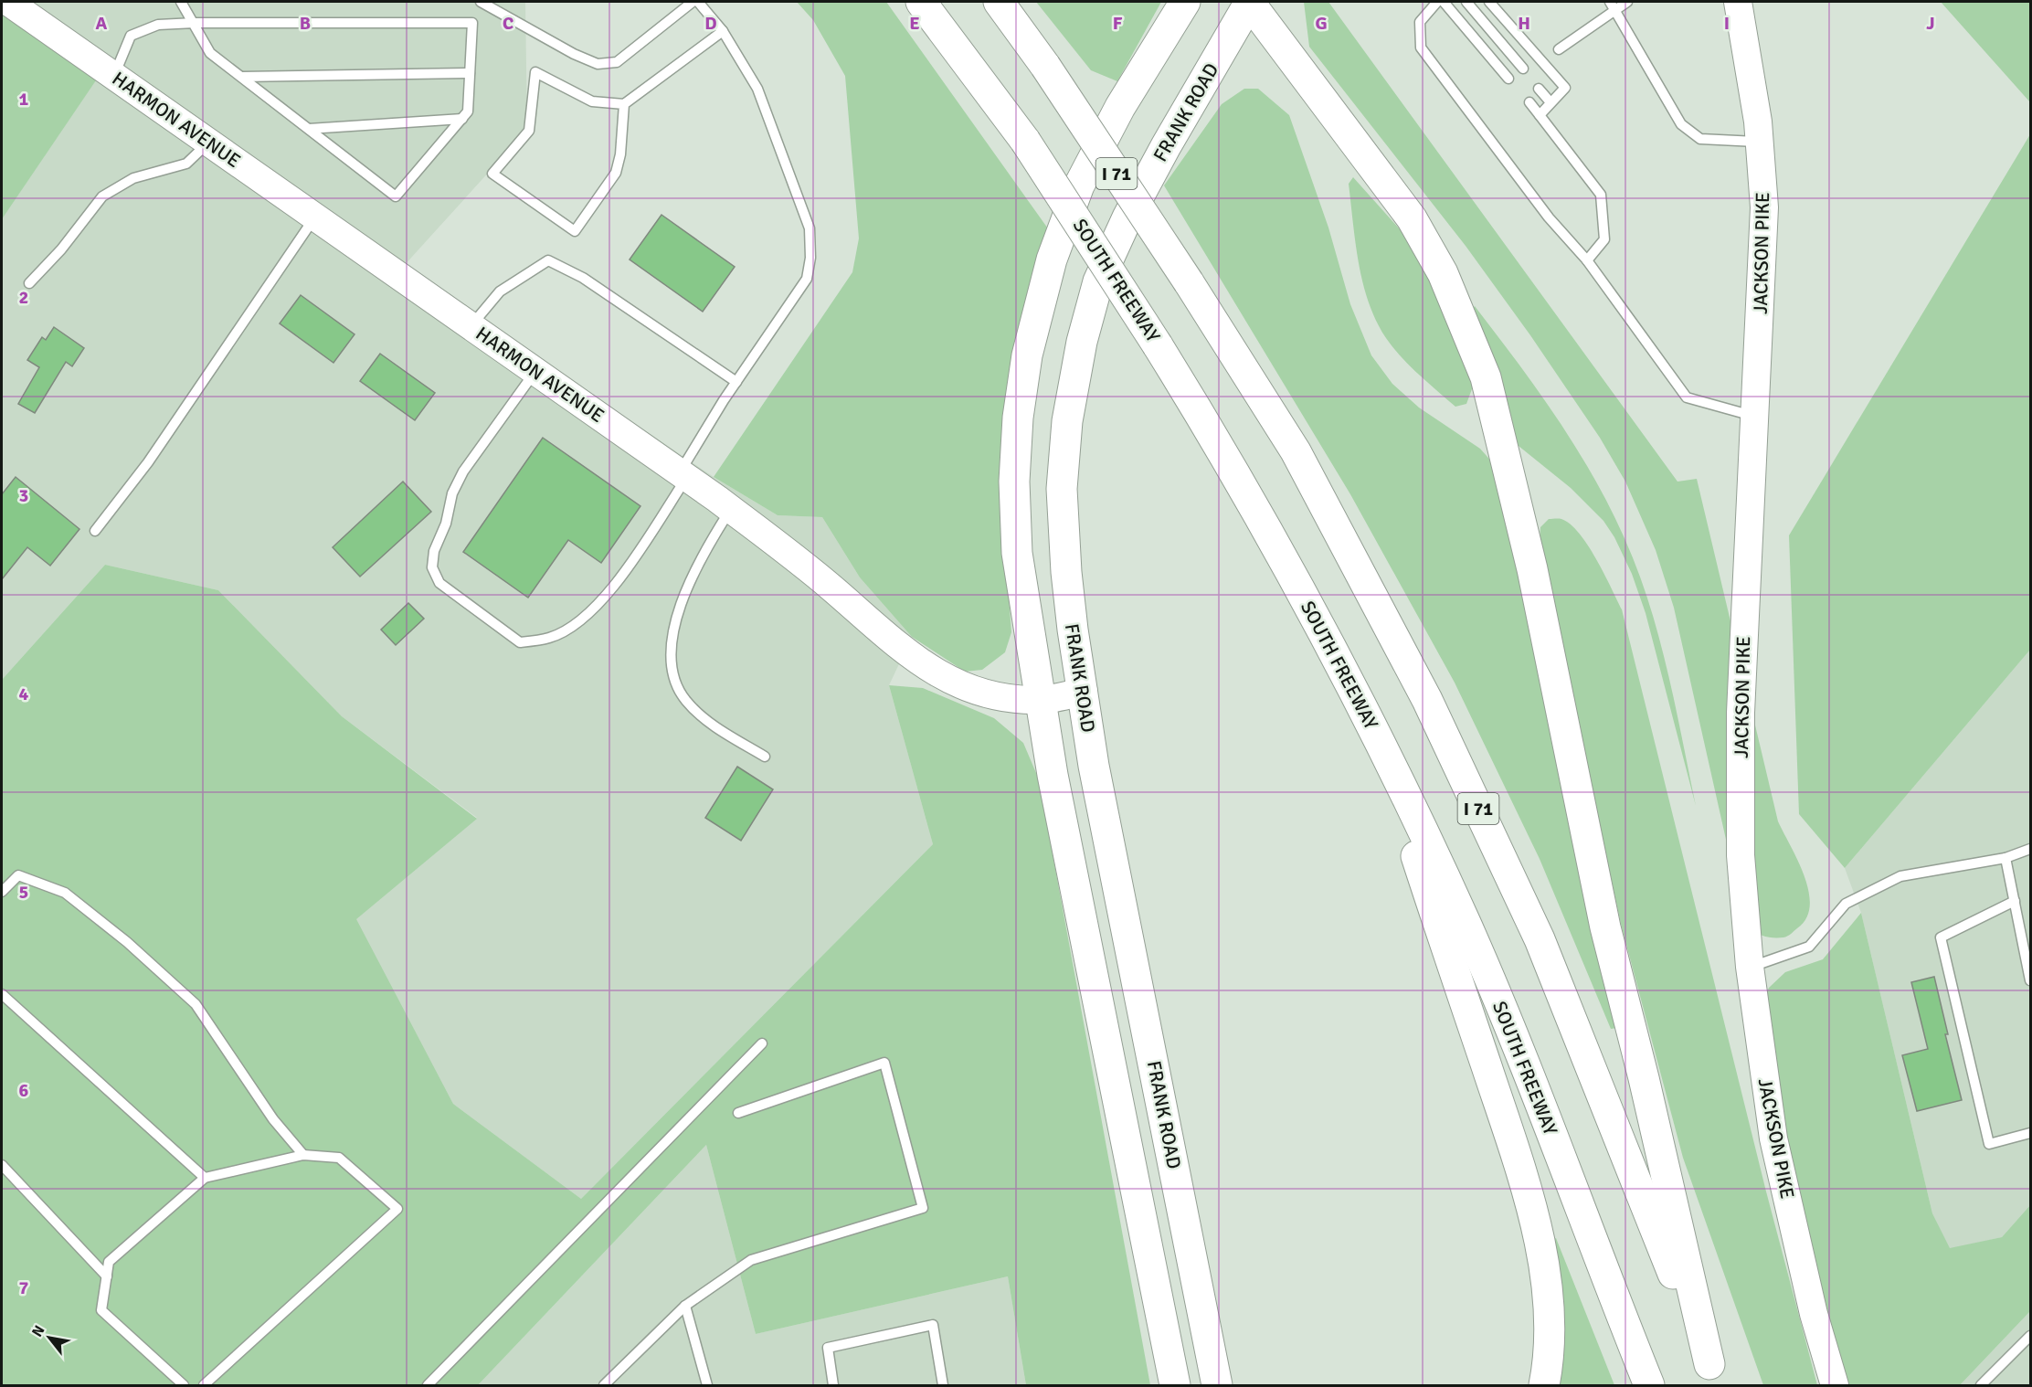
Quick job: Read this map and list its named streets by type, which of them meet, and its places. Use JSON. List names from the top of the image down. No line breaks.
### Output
{"streets":{"highway":["FRANK ROAD","I 71","SOUTH FREEWAY"],"main road":["HARMON AVENUE","JACKSON PIKE"]},"crossings":[["FRANK ROAD","HARMON AVENUE"]],"north":"top left","grid":{"columns":["A","B","C","D","E","F","G","H","I","J"],"rows":["1","2","3","4","5","6","7"]}}
